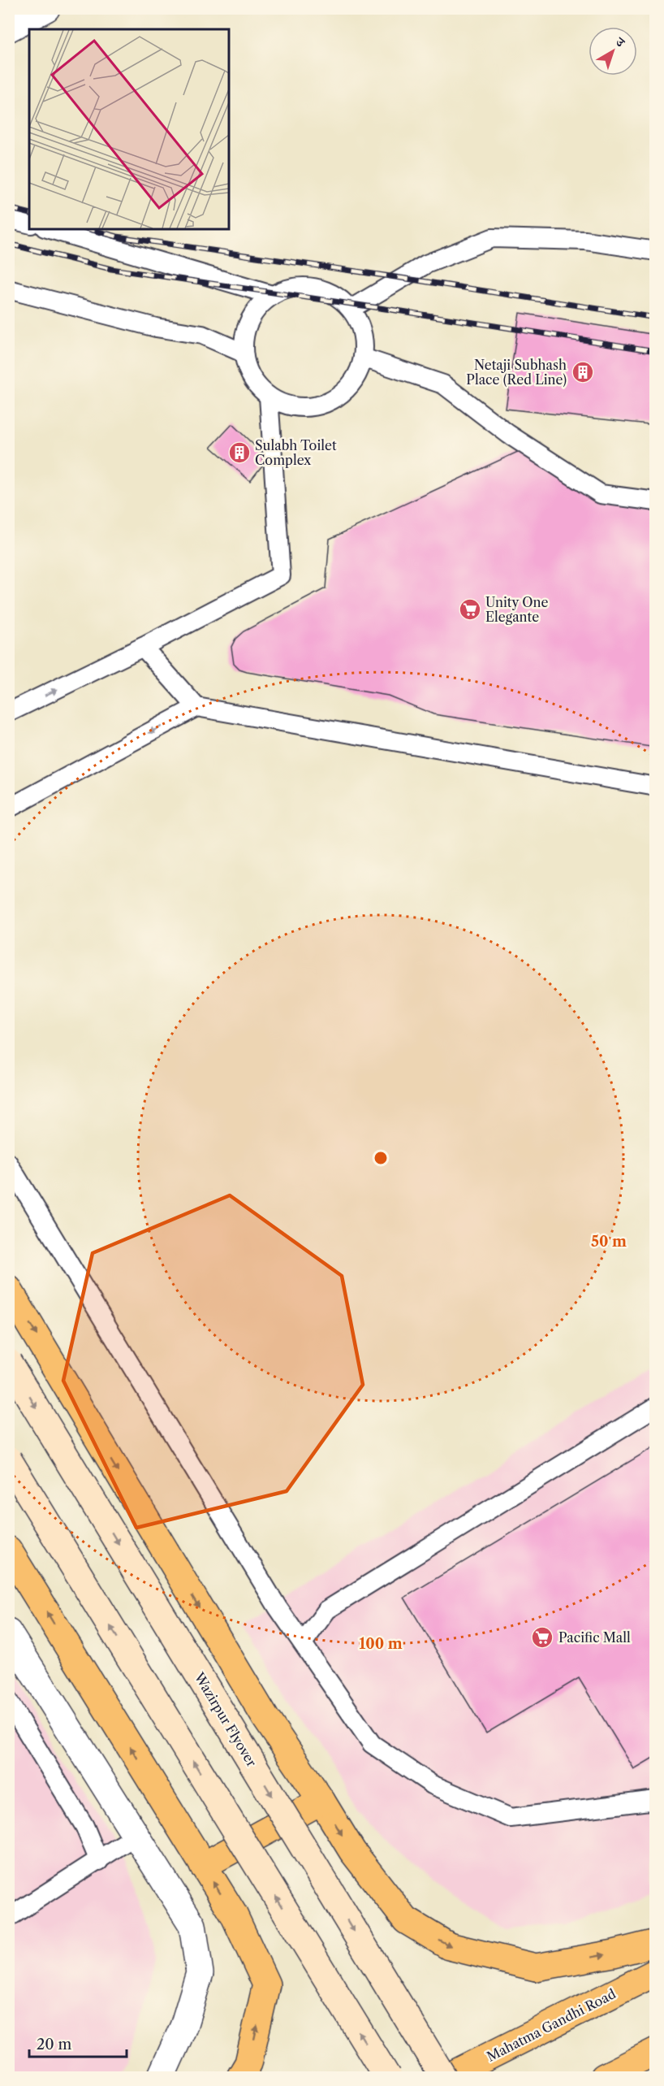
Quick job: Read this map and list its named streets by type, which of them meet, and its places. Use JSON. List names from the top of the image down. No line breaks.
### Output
{"streets":{"main road":["Wazirpur Flyover","Mahatma Gandhi Road"]},"places":{"building":["Netaji Subhash Place (Red Line)","Sulabh Toilet Complex"],"supermarket":["Unity One Elegante","Pacific Mall"]},"scale_bar":"20 m","north":"top right","rings":["50 m","100 m"]}
